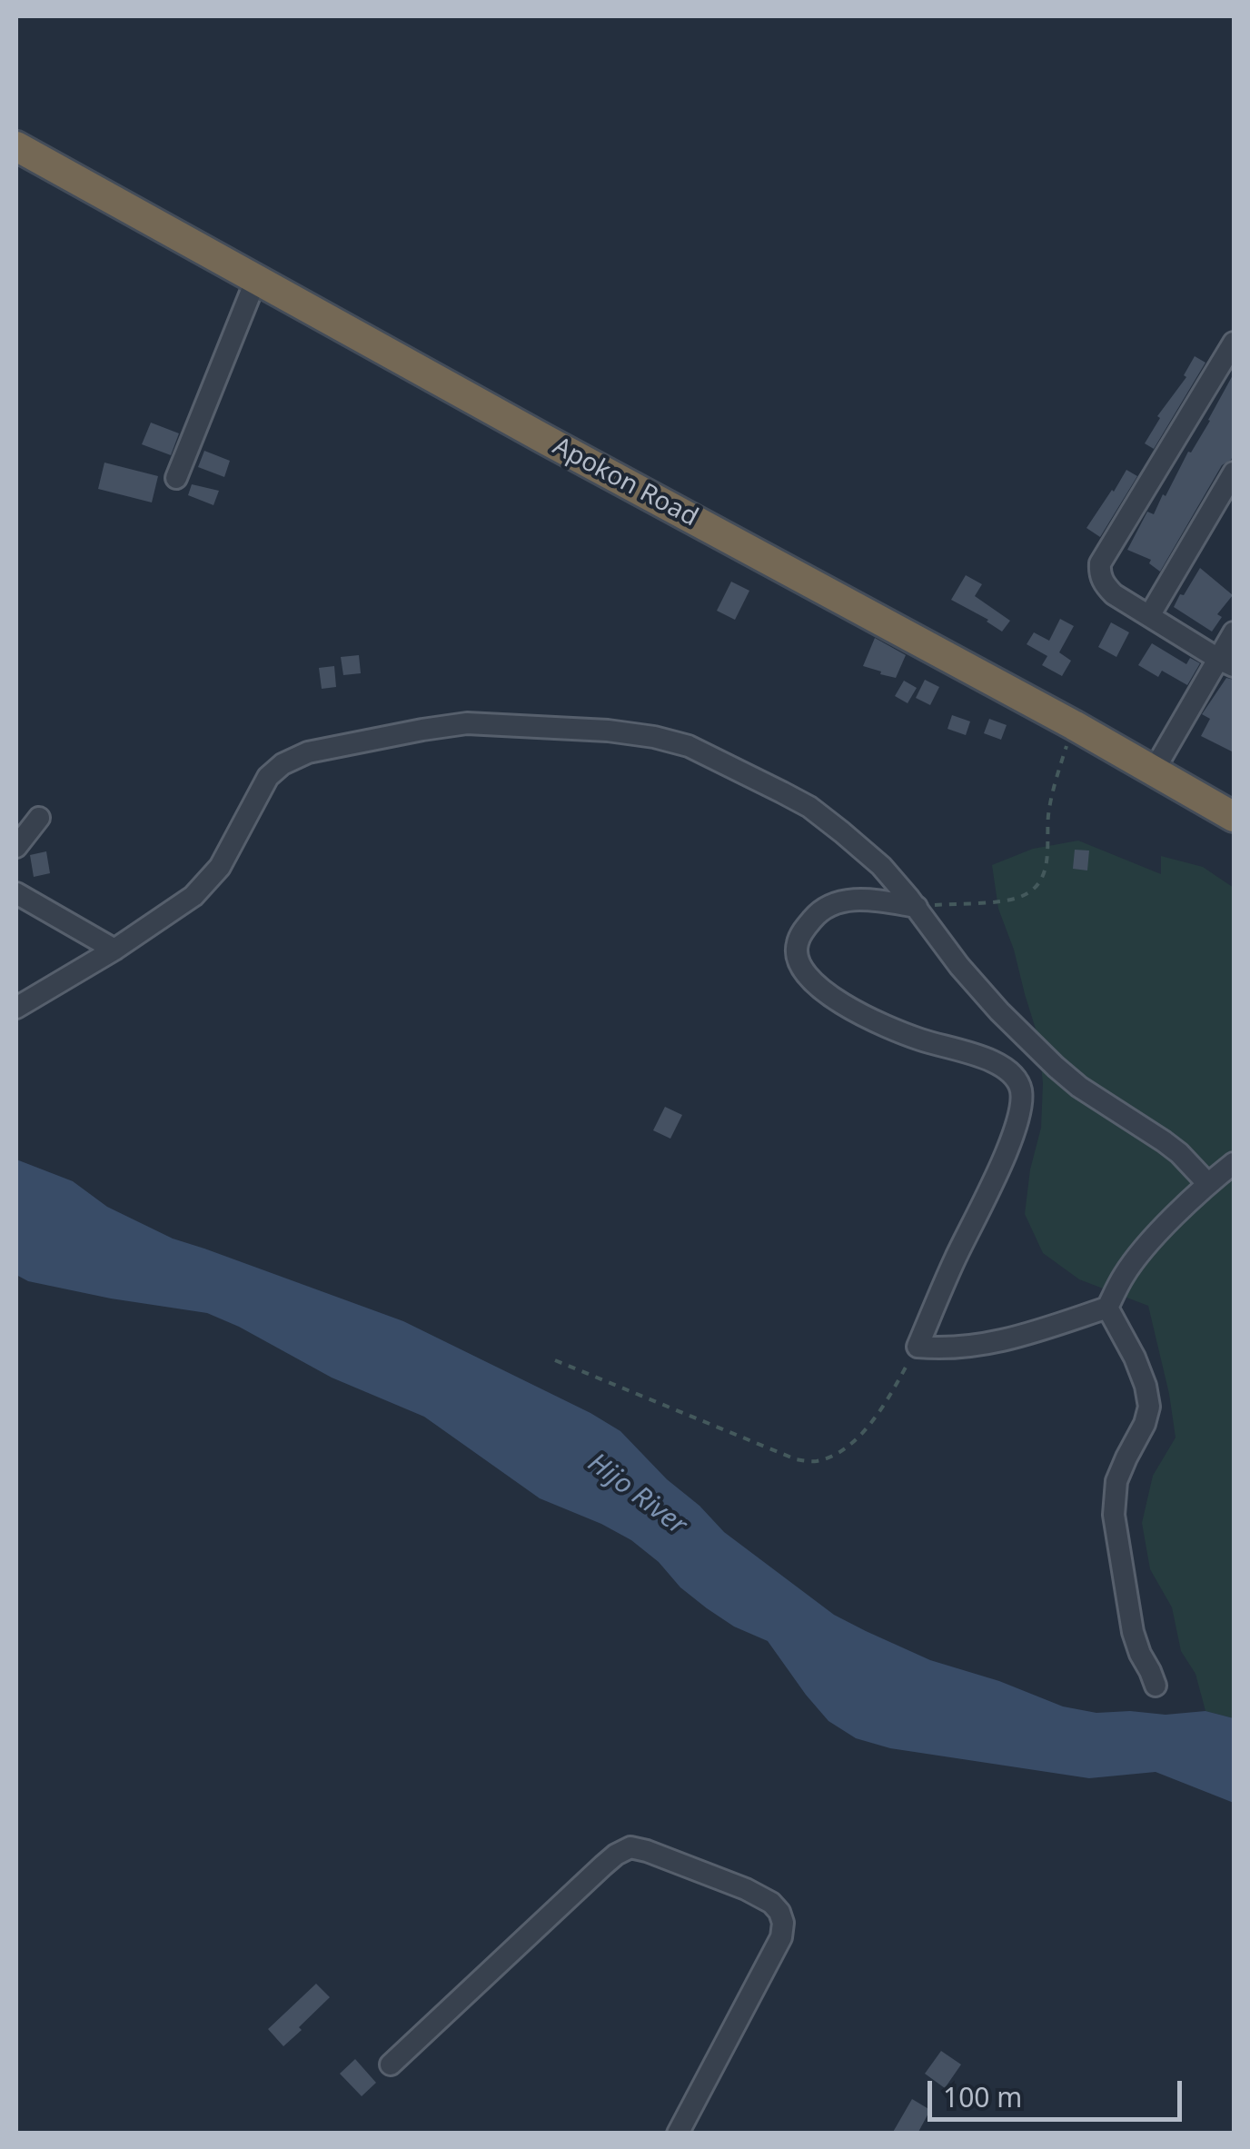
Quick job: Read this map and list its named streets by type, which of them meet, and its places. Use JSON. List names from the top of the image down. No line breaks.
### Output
{"streets":{"highway":["Apokon Road"]},"water":["Hijo River"],"scale_bar":"100 m"}
